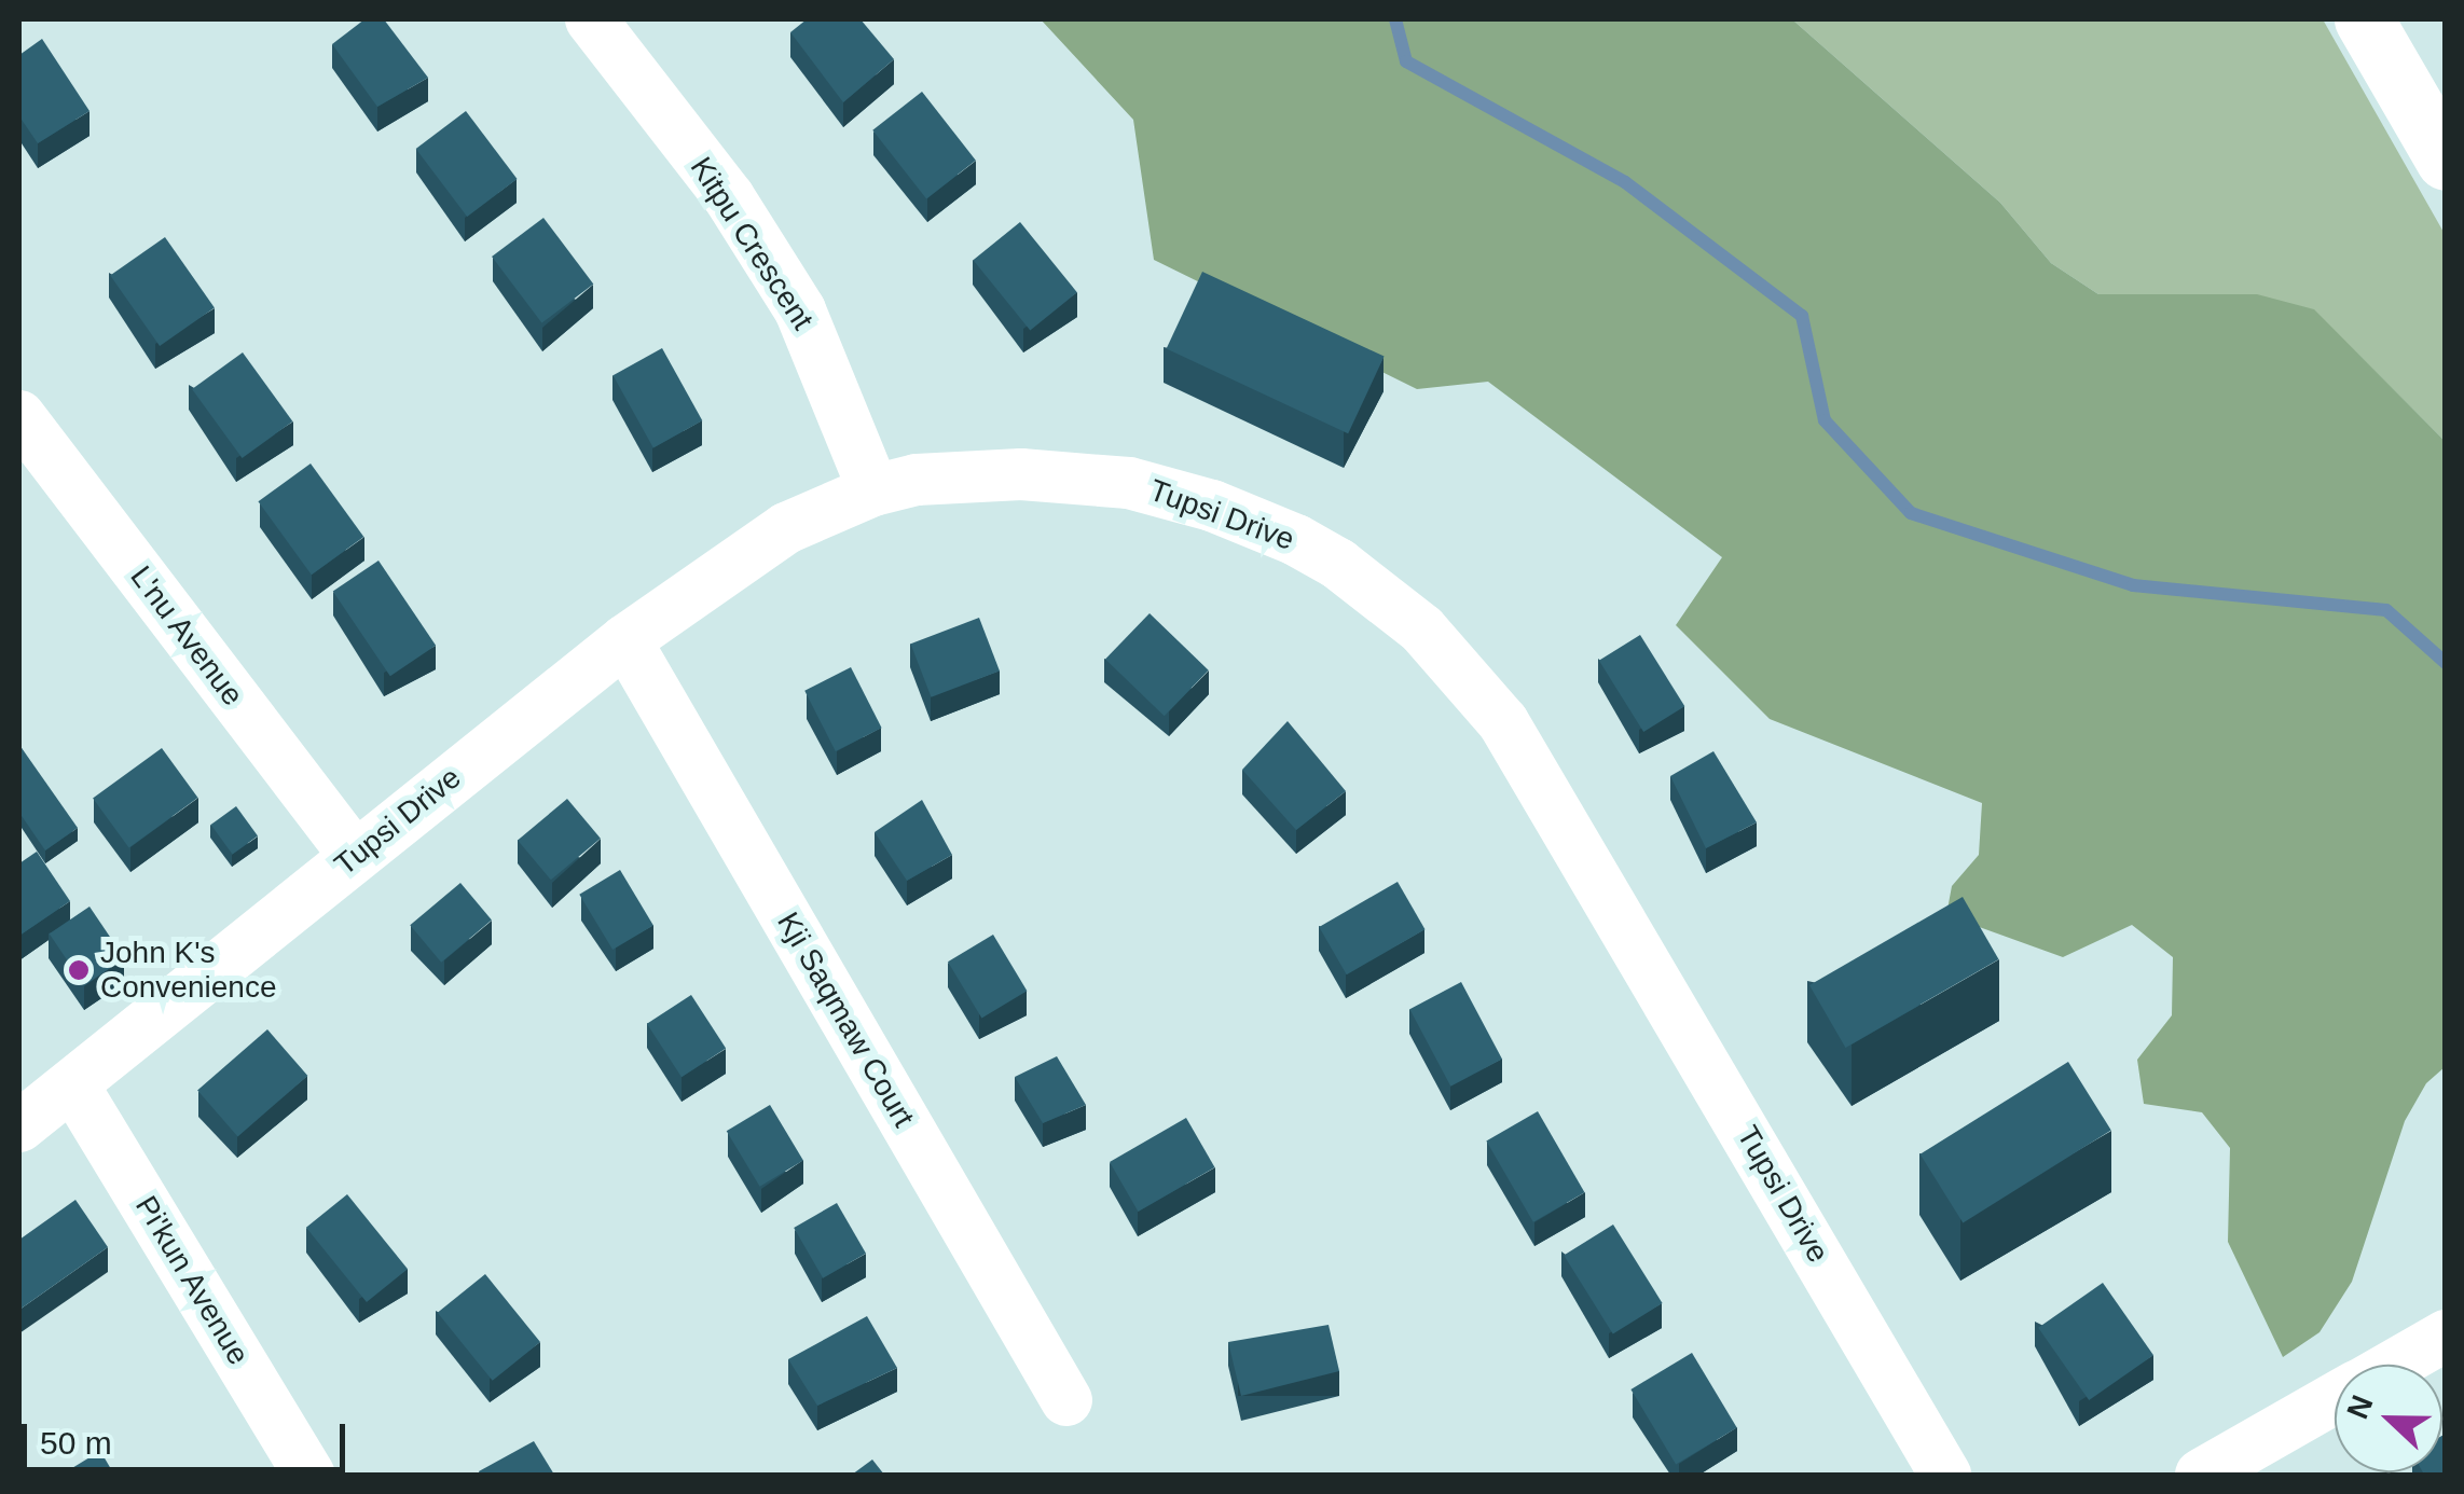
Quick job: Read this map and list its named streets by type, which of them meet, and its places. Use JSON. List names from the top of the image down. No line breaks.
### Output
{"streets":{"street":["Kitpu Crescent","Tupsi Drive","L'nu Avenue","Kji Saqmaw Court","Pi'kun Avenue"]},"crossings":[["Kitpu Crescent","Tupsi Drive"],["Tupsi Drive","L'nu Avenue"],["Tupsi Drive","Kji Saqmaw Court"],["Tupsi Drive","Pi'kun Avenue"]],"places":["John K's Convenience"],"scale_bar":"50 m","north":"left"}
